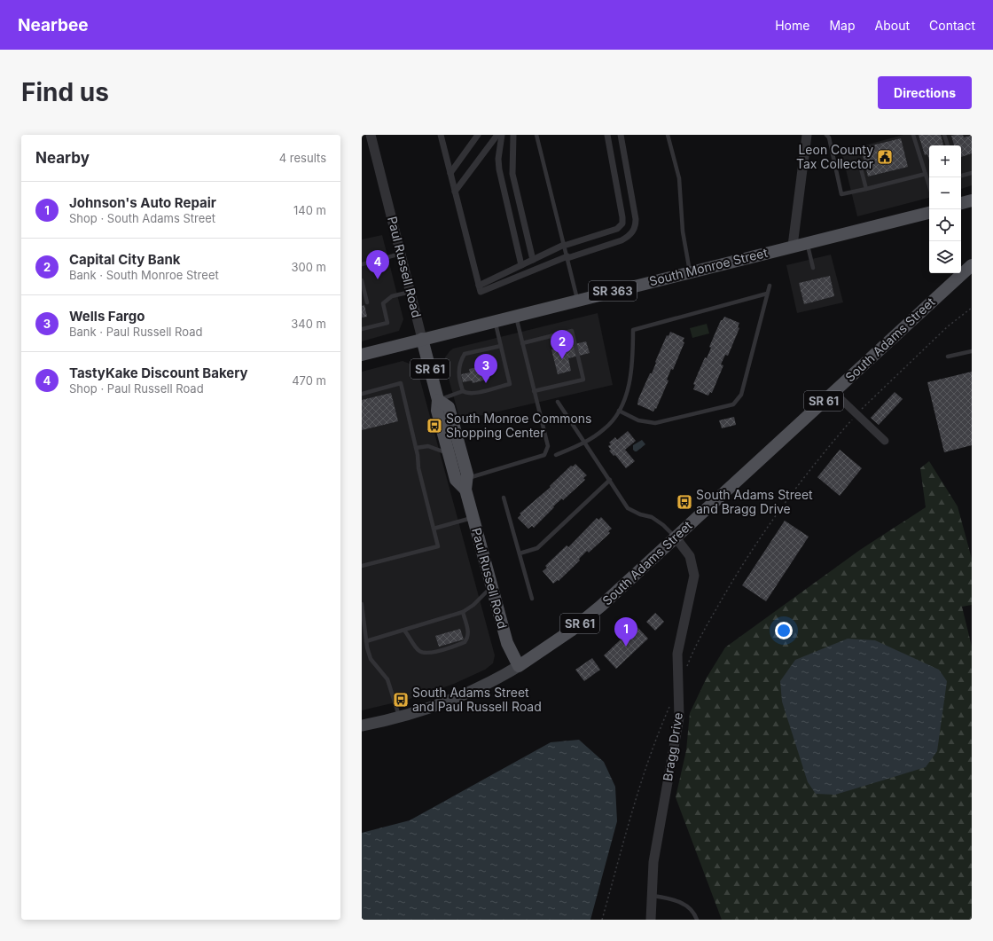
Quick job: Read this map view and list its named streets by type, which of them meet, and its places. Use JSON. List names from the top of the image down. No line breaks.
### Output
{"streets":{"main road":["Paul Russell Road","South Monroe Street","SR 363","South Adams Street","SR 61"],"street":["Bragg Drive"]},"crossings":[["Paul Russell Road","South Monroe Street"],["Paul Russell Road","South Adams Street"],["South Adams Street","Bragg Drive"]],"places":{"public building":["Leon County Tax Collector"],"bus stop":["South Monroe Commons Shopping Center","South Adams Street and Bragg Drive","South Adams Street and Paul Russell Road"]},"page":{"header":"Nearbee","nav":["Home","Map","About","Contact"],"buttons":"Directions","title":"Find us","heading":["Nearby","4 results"],"map_buttons":["+","−"],"list":[{"mark":"1","name":"Johnson's Auto Repair","note":"Shop · South Adams Street","value":"140 m"},{"mark":"2","name":"Capital City Bank","note":"Bank · South Monroe Street","value":"300 m"},{"mark":"3","name":"Wells Fargo","note":"Bank · Paul Russell Road","value":"340 m"},{"mark":"4","name":"TastyKake Discount Bakery","note":"Shop · Paul Russell Road","value":"470 m"}],"pins":["4","2","3","1"]}}
